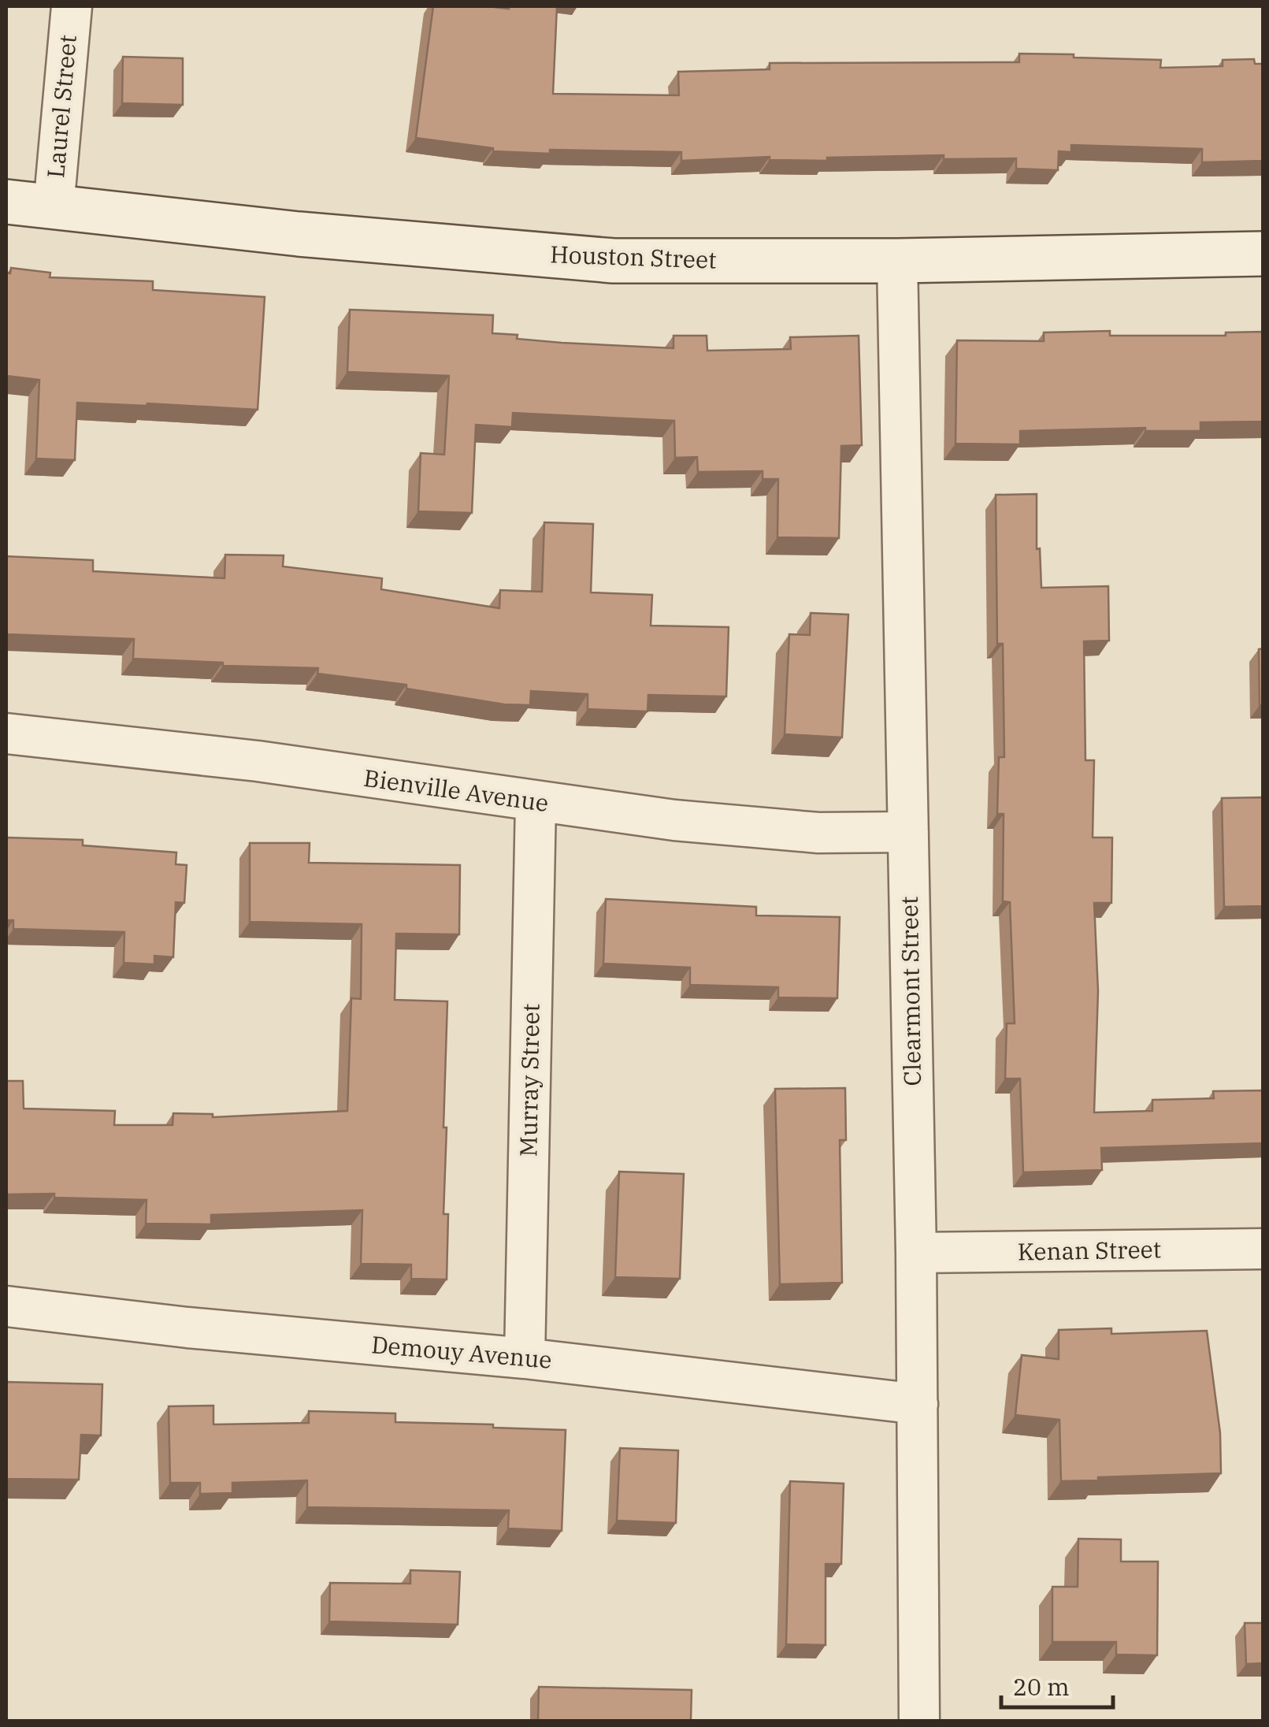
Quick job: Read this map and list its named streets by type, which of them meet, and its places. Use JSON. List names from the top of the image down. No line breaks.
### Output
{"streets":{"street":["Laurel Street","Houston Street","Bienville Avenue","Clearmont Street","Murray Street","Kenan Street","Demouy Avenue"]},"crossings":[["Laurel Street","Houston Street"],["Houston Street","Clearmont Street"],["Bienville Avenue","Clearmont Street"],["Bienville Avenue","Murray Street"],["Clearmont Street","Kenan Street"],["Clearmont Street","Demouy Avenue"],["Murray Street","Demouy Avenue"]],"scale_bar":"20 m"}
